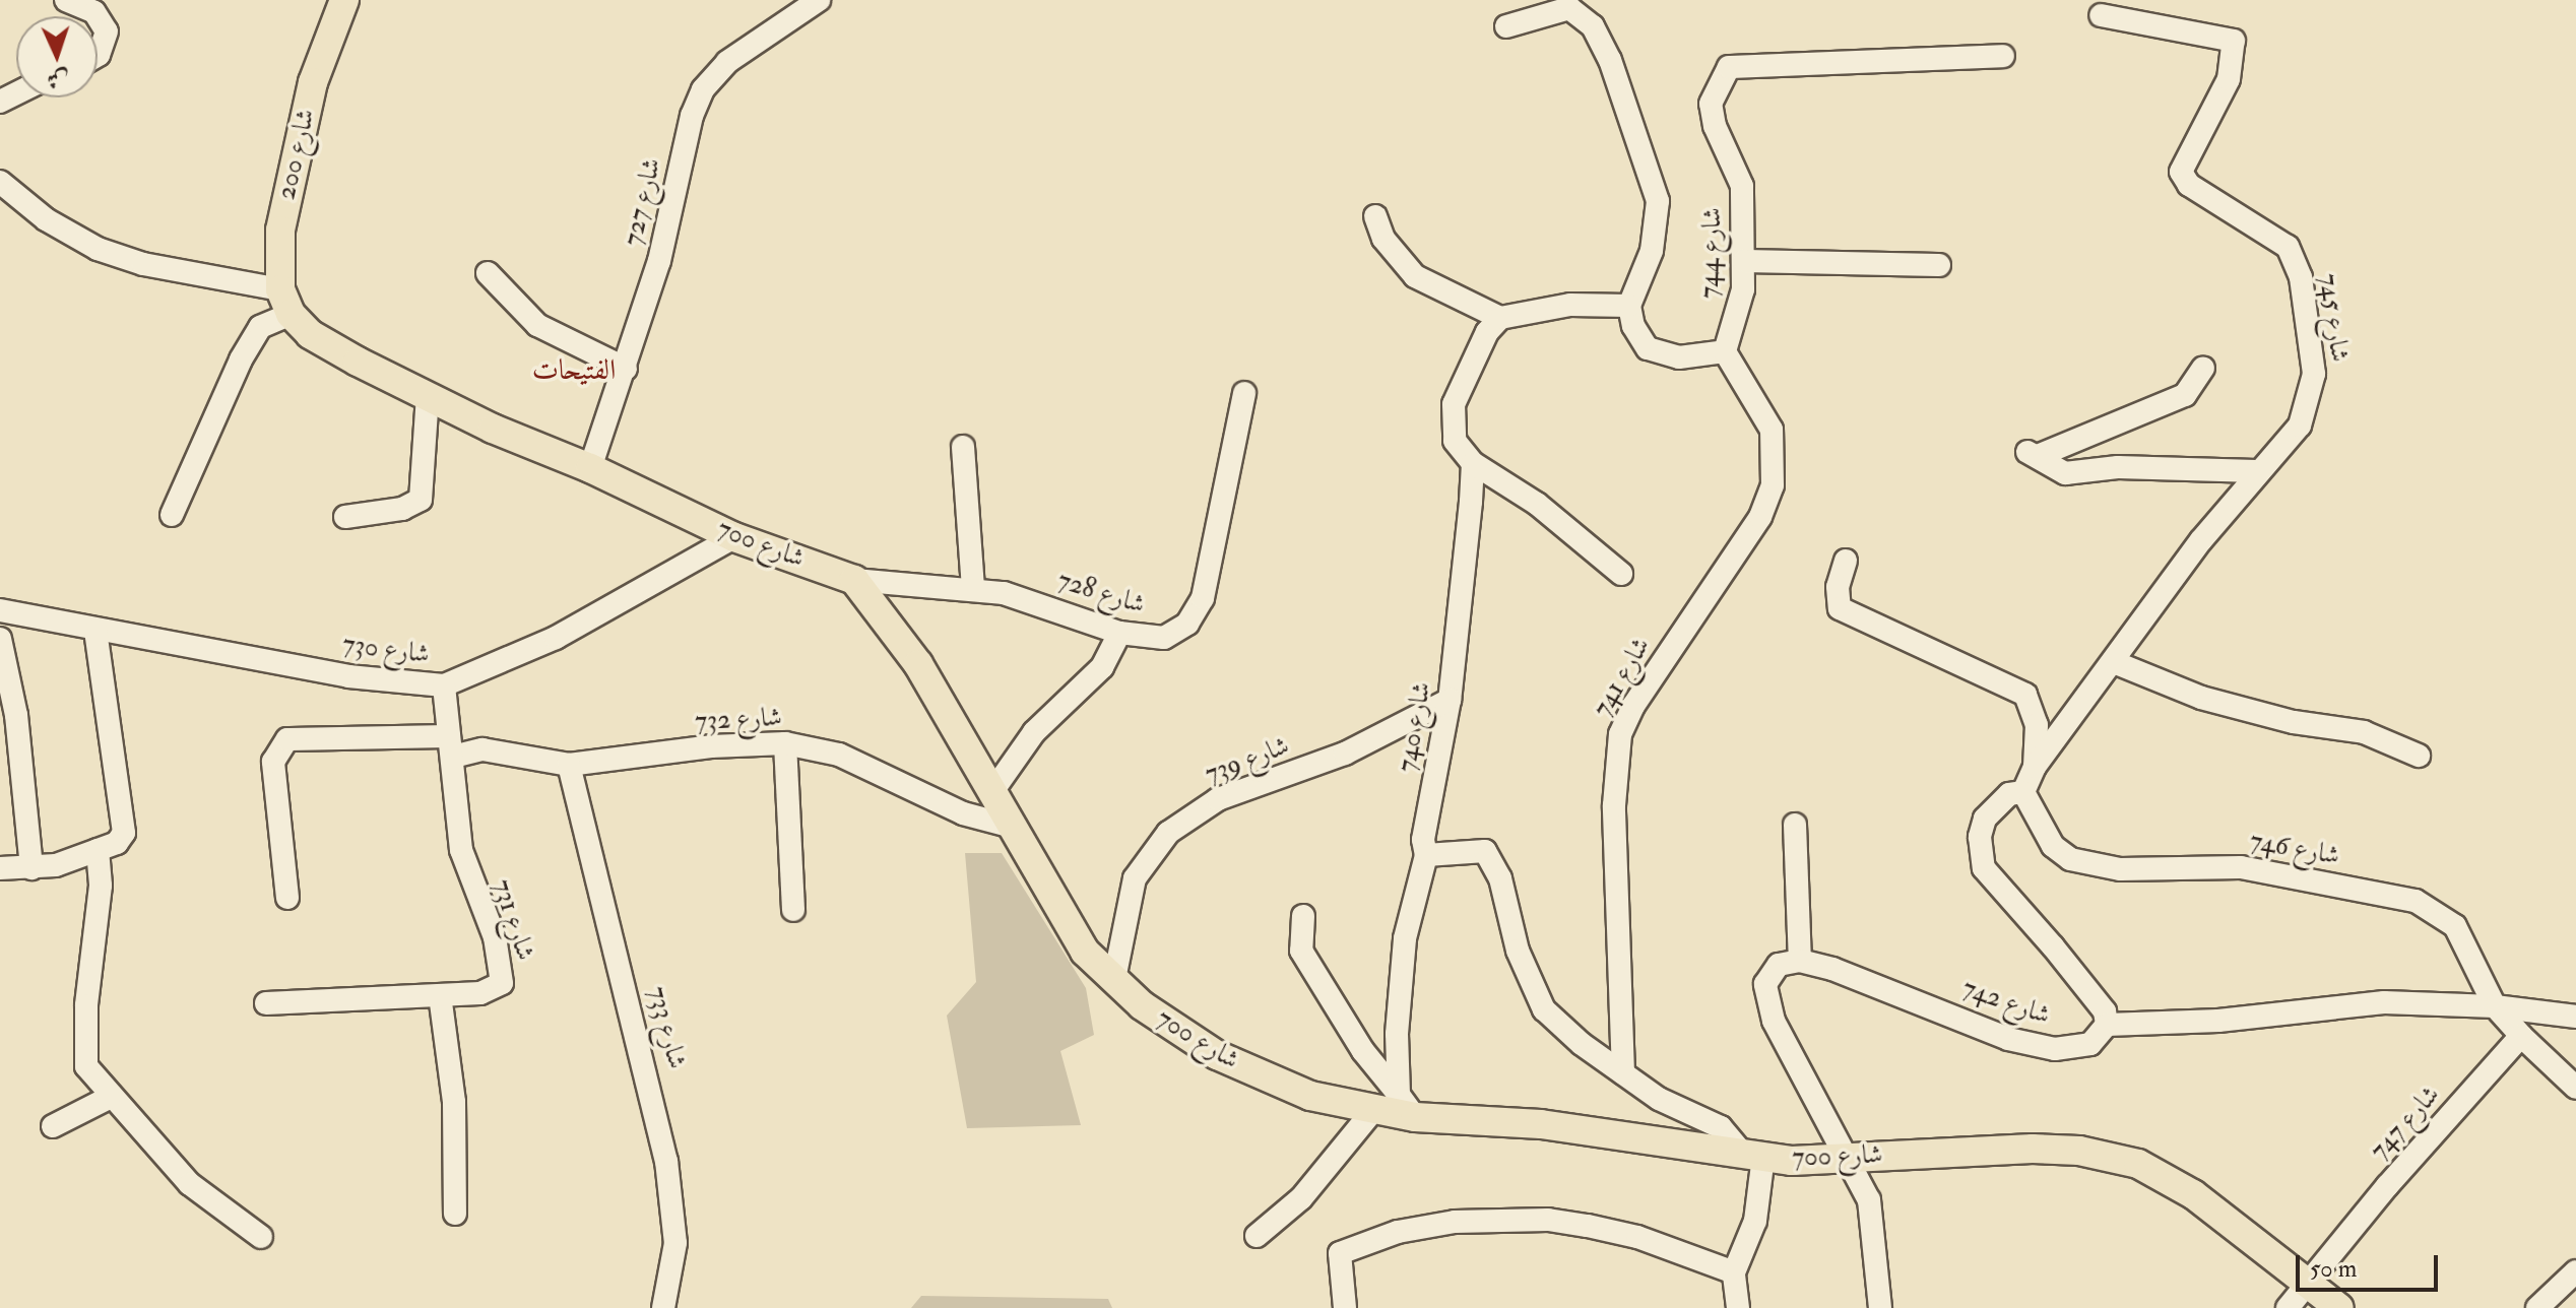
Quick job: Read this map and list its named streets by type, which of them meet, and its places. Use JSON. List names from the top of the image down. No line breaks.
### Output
{"streets":{"main road":["شارع 200","شارع 700"],"street":["شارع 727","شارع 744","شارع 745","شارع 728","شارع 730","شارع 741","شارع 732","شارع 740","شارع 739","شارع 746","شارع 731","شارع 742","شارع 733","شارع 747"]},"crossings":[["شارع 200","شارع 700"],["شارع 727","شارع 700"],["شارع 744","شارع 741"],["شارع 700","شارع 728"],["شارع 700","شارع 730"],["شارع 700","شارع 732"],["شارع 700","شارع 740"],["شارع 700","شارع 739"],["شارع 700","شارع 747"],["شارع 730","شارع 731"],["شارع 732","شارع 731"],["شارع 732","شارع 733"],["شارع 740","شارع 739"],["شارع 746","شارع 747"]],"districts":["الفتيحات"],"scale_bar":"50 m","north":"bottom"}
